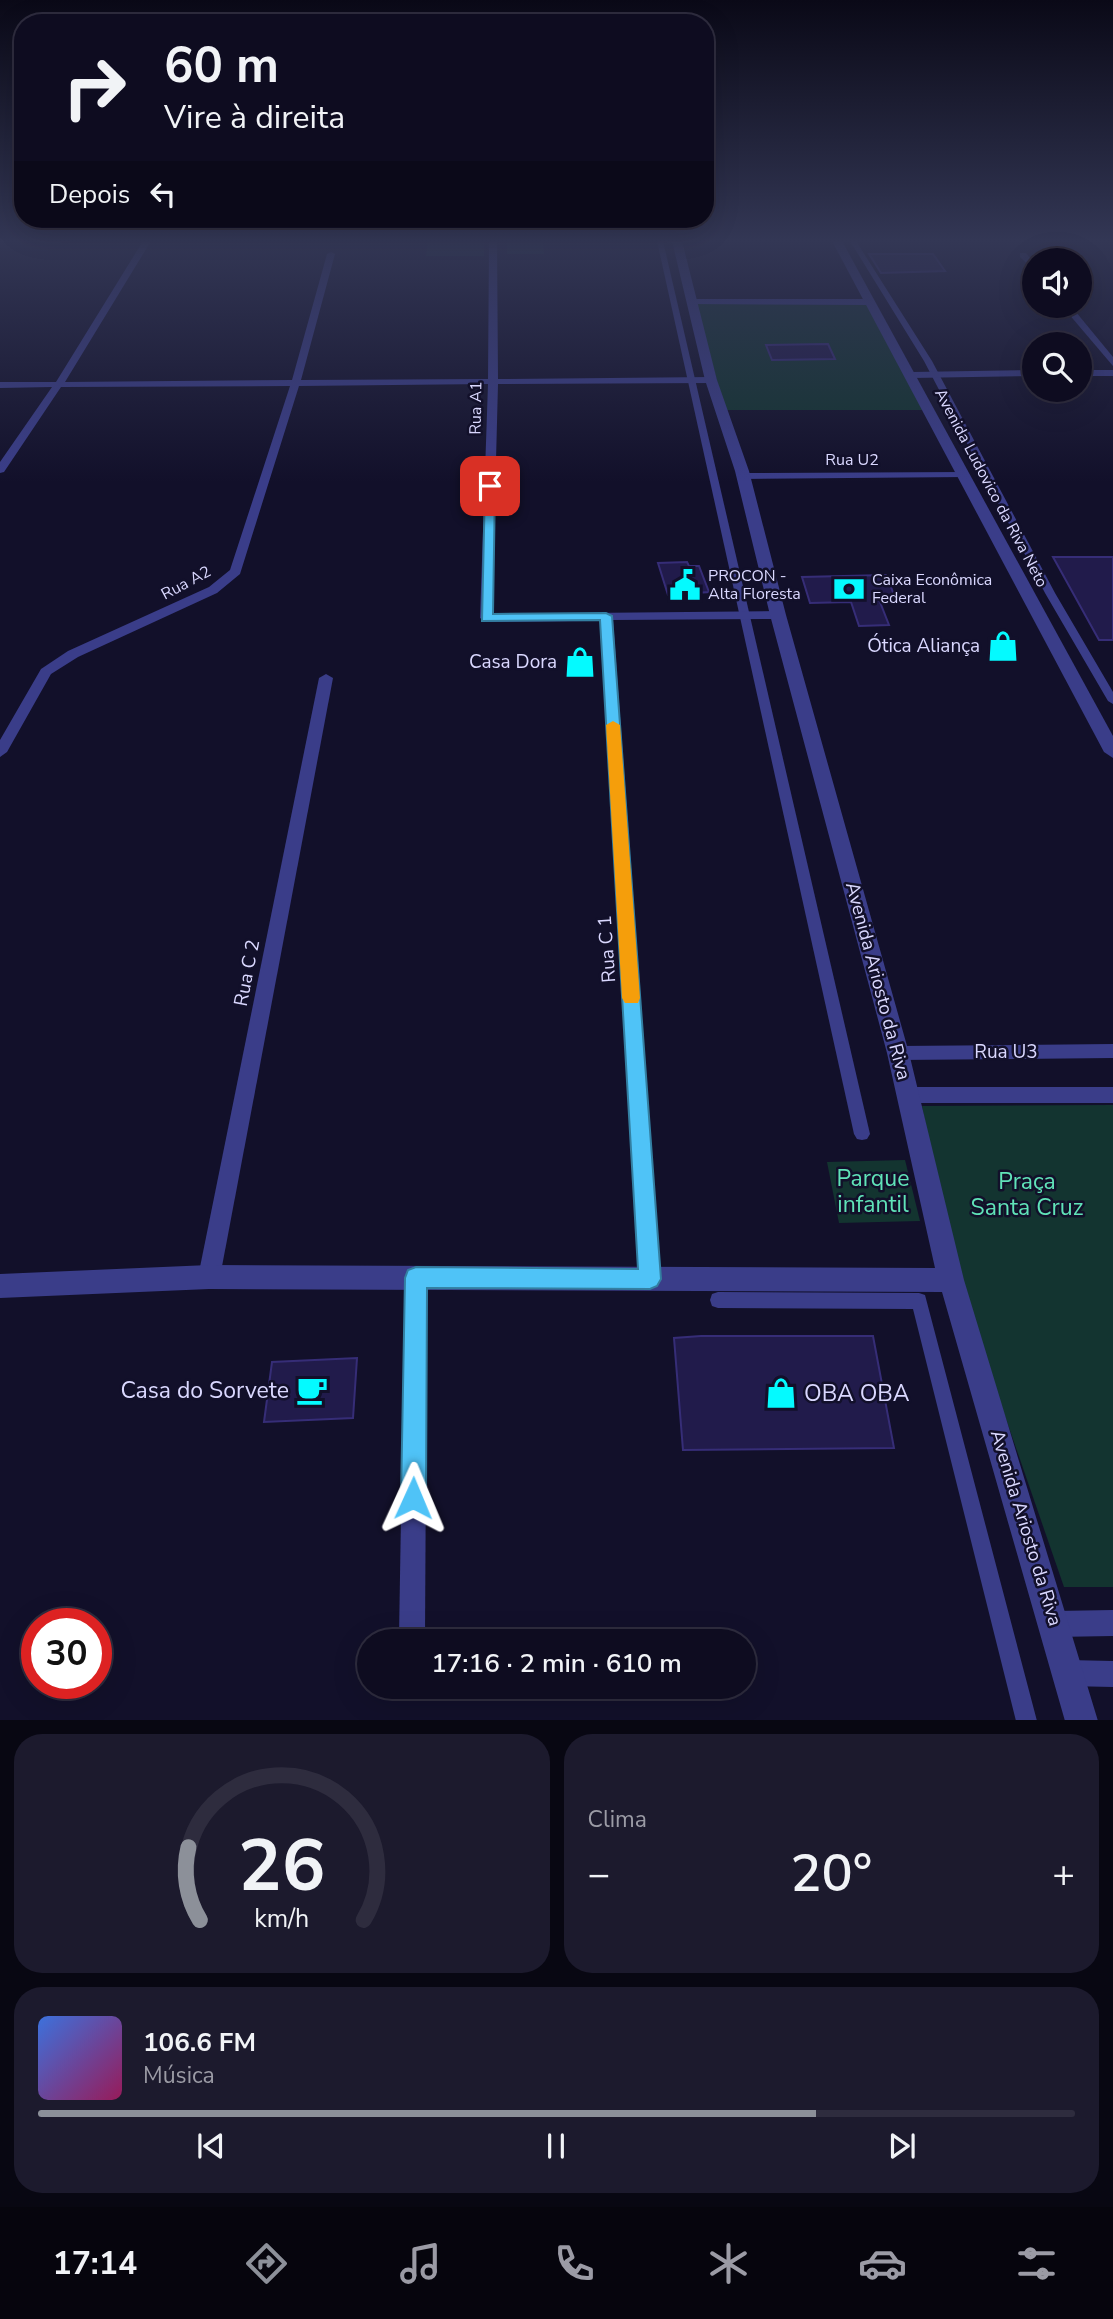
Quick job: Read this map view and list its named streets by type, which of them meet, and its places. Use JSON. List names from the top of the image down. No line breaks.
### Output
{"streets":{"street":["Rua A1","Rua U2","Avenida Ludovico da Riva Neto","Rua A2","Rua C 1","Rua C 2","Avenida Ariosto da Riva","Rua U3"]},"crossings":[["Rua A1","Rua C 1"],["Rua U2","Avenida Ludovico da Riva Neto"],["Rua U2","Avenida Ariosto da Riva"],["Avenida Ariosto da Riva","Rua U3"]],"parks":["Parque infantil","Praça Santa Cruz"],"places":{"public building":["PROCON - Alta Floresta"],"bank":["Caixa Econômica Federal"],"shop":["Ótica Aliança","Casa Dora","OBA OBA"],"cafe":["Casa do Sorvete"]},"page":{"turn":["60 m","Vire à direita"],"then":"Depois","limit":"30","trip":"17:16 · 2 min · 610 m","tile":"Clima","heat":["−","20°","+"],"song":["106.6 FM","Música"],"tabs":"17:14","gauge":["26","km/h"]}}
